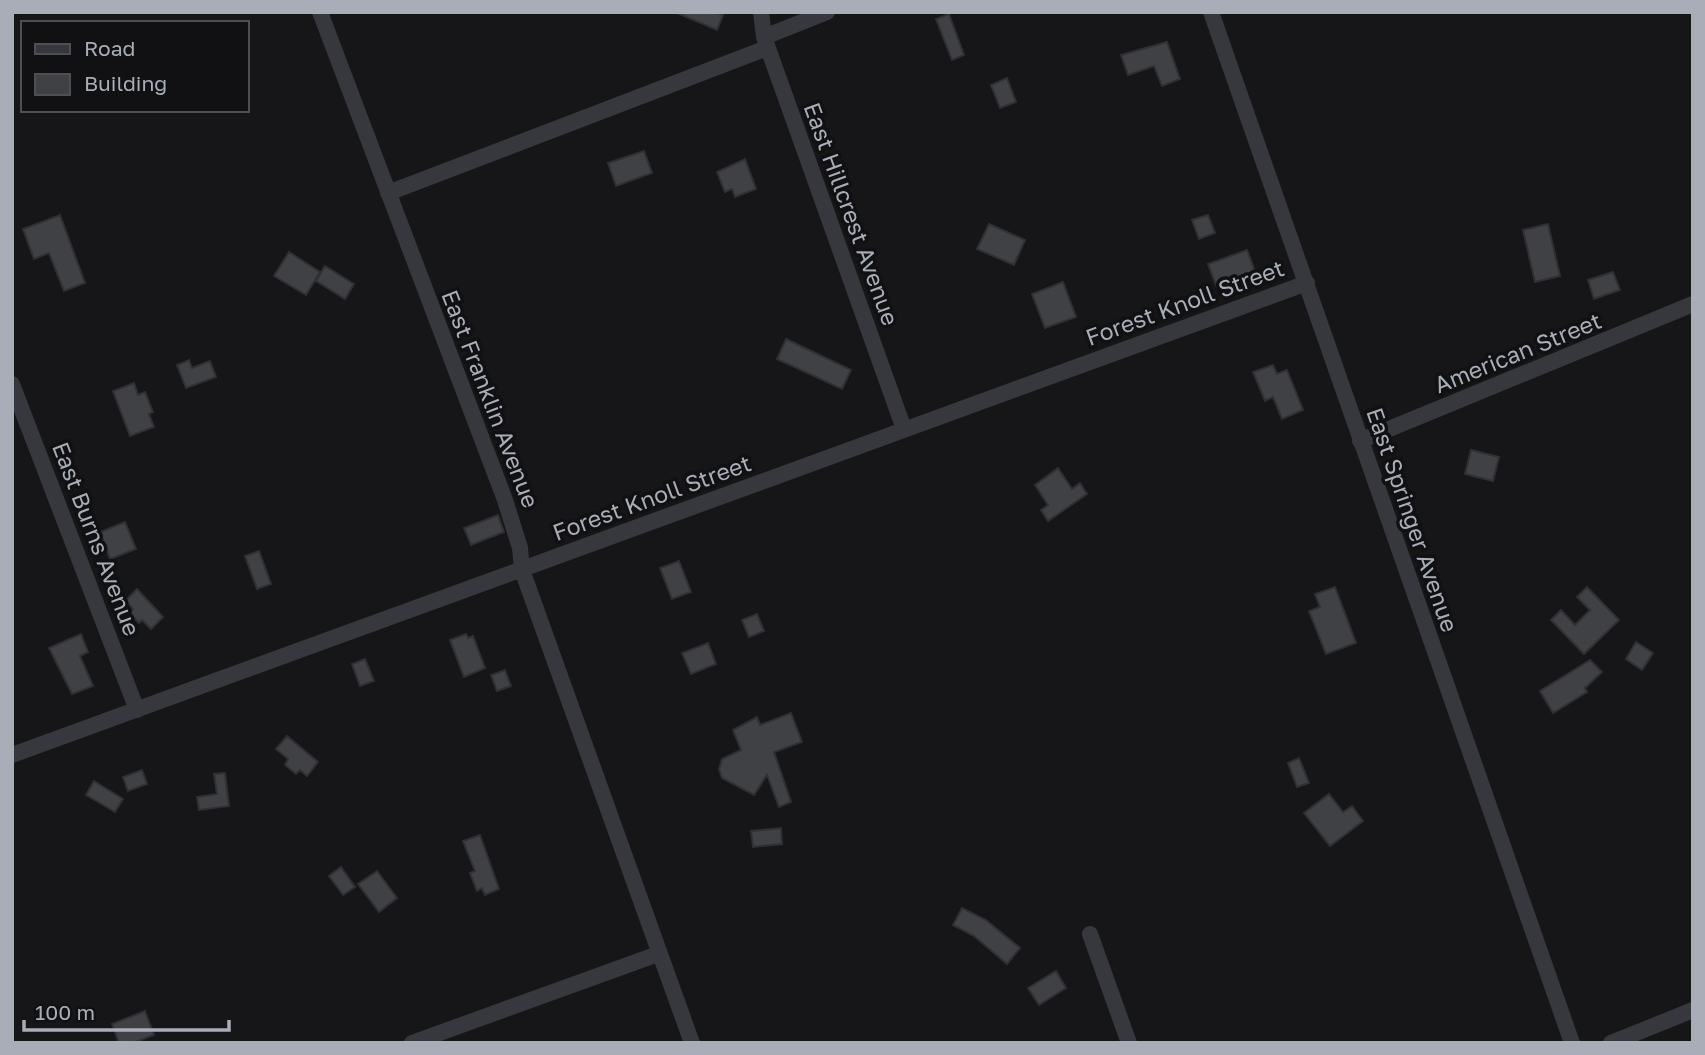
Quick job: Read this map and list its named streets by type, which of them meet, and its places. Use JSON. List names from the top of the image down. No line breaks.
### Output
{"streets":{"street":["East Hillcrest Avenue","Forest Knoll Street","American Street","East Franklin Avenue","East Springer Avenue","East Burns Avenue"]},"crossings":[["East Hillcrest Avenue","Forest Knoll Street"],["Forest Knoll Street","East Franklin Avenue"],["Forest Knoll Street","East Springer Avenue"],["Forest Knoll Street","East Burns Avenue"],["American Street","East Springer Avenue"]],"legend":["Road","Building"],"scale_bar":"100 m"}
